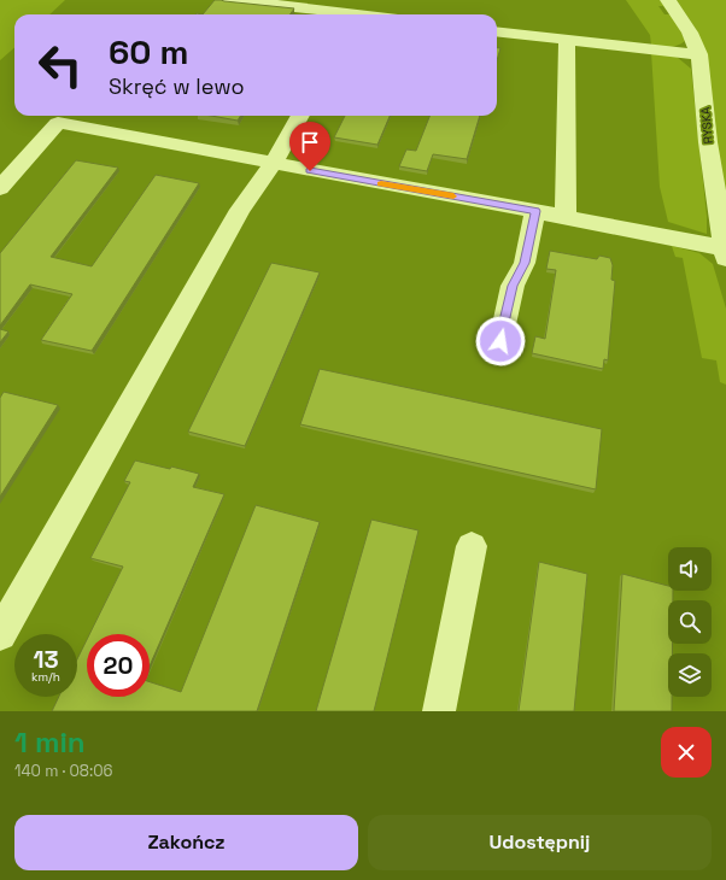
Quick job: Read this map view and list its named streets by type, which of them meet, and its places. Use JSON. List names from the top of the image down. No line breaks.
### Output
{"streets":{"street":["RYSKA"]},"page":{"turn":["60 m","Skręć w lewo"],"speed":"13 km/h","limit":"20","heading":["1 min","140 m · 08:06"],"buttons":["Zakończ","Udostępnij"]}}
